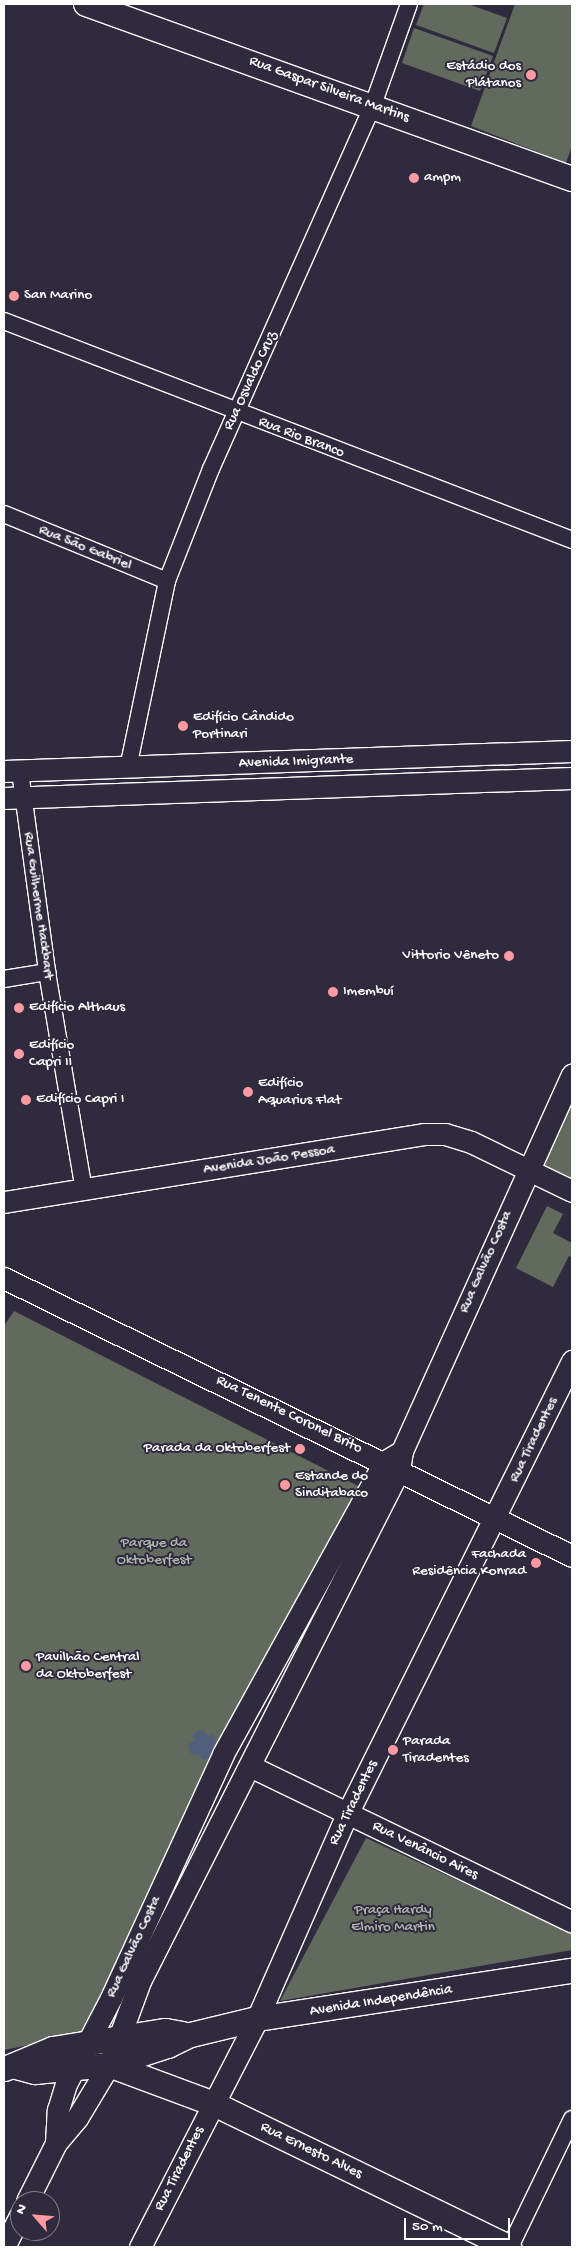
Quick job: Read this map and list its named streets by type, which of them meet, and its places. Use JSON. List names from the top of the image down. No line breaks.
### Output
{"streets":{"main road":["Rua Gaspar Silveira Martins","Avenida Independência","Rua Ernesto Alves"],"street":["Rua Osvaldo Cruz","Rua Rio Branco","Rua São Gabriel","Avenida Imigrante","Rua Guilherme Hackbart","Avenida João Pessoa","Rua Galvão Costa","Rua Tenente Coronel Brito","Rua Tiradentes","Rua Venâncio Aires"]},"crossings":[["Rua Gaspar Silveira Martins","Rua Osvaldo Cruz"],["Rua Osvaldo Cruz","Rua Rio Branco"],["Rua Osvaldo Cruz","Rua São Gabriel"],["Rua Osvaldo Cruz","Avenida Imigrante"],["Avenida Imigrante","Rua Guilherme Hackbart"],["Rua Guilherme Hackbart","Avenida João Pessoa"],["Avenida João Pessoa","Rua Galvão Costa"],["Rua Galvão Costa","Rua Tenente Coronel Brito"],["Rua Galvão Costa","Rua Venâncio Aires"],["Rua Galvão Costa","Avenida Independência"],["Rua Galvão Costa","Rua Ernesto Alves"],["Rua Tenente Coronel Brito","Rua Tiradentes"],["Rua Tiradentes","Rua Venâncio Aires"],["Rua Tiradentes","Avenida Independência"],["Rua Tiradentes","Rua Ernesto Alves"],["Avenida Independência","Rua Ernesto Alves"]],"parks":["Parque da Oktoberfest","Praça Hardy Elmiro Martin"],"places":["Estádio dos Plátanos","ampm","San Marino","Edifício Cândido Portinari","Vittorio Vêneto","Imembuí","Edifício Althaus","Edifício Capri II","Edifício Aquarius Flat","Edifício Capri I","Parada da Oktoberfest","Estande do Sinditabaco","Fachada Residência Konrad","Pavilhão Central da Oktoberfest","Parada Tiradentes"],"scale_bar":"50 m","north":"top left"}
